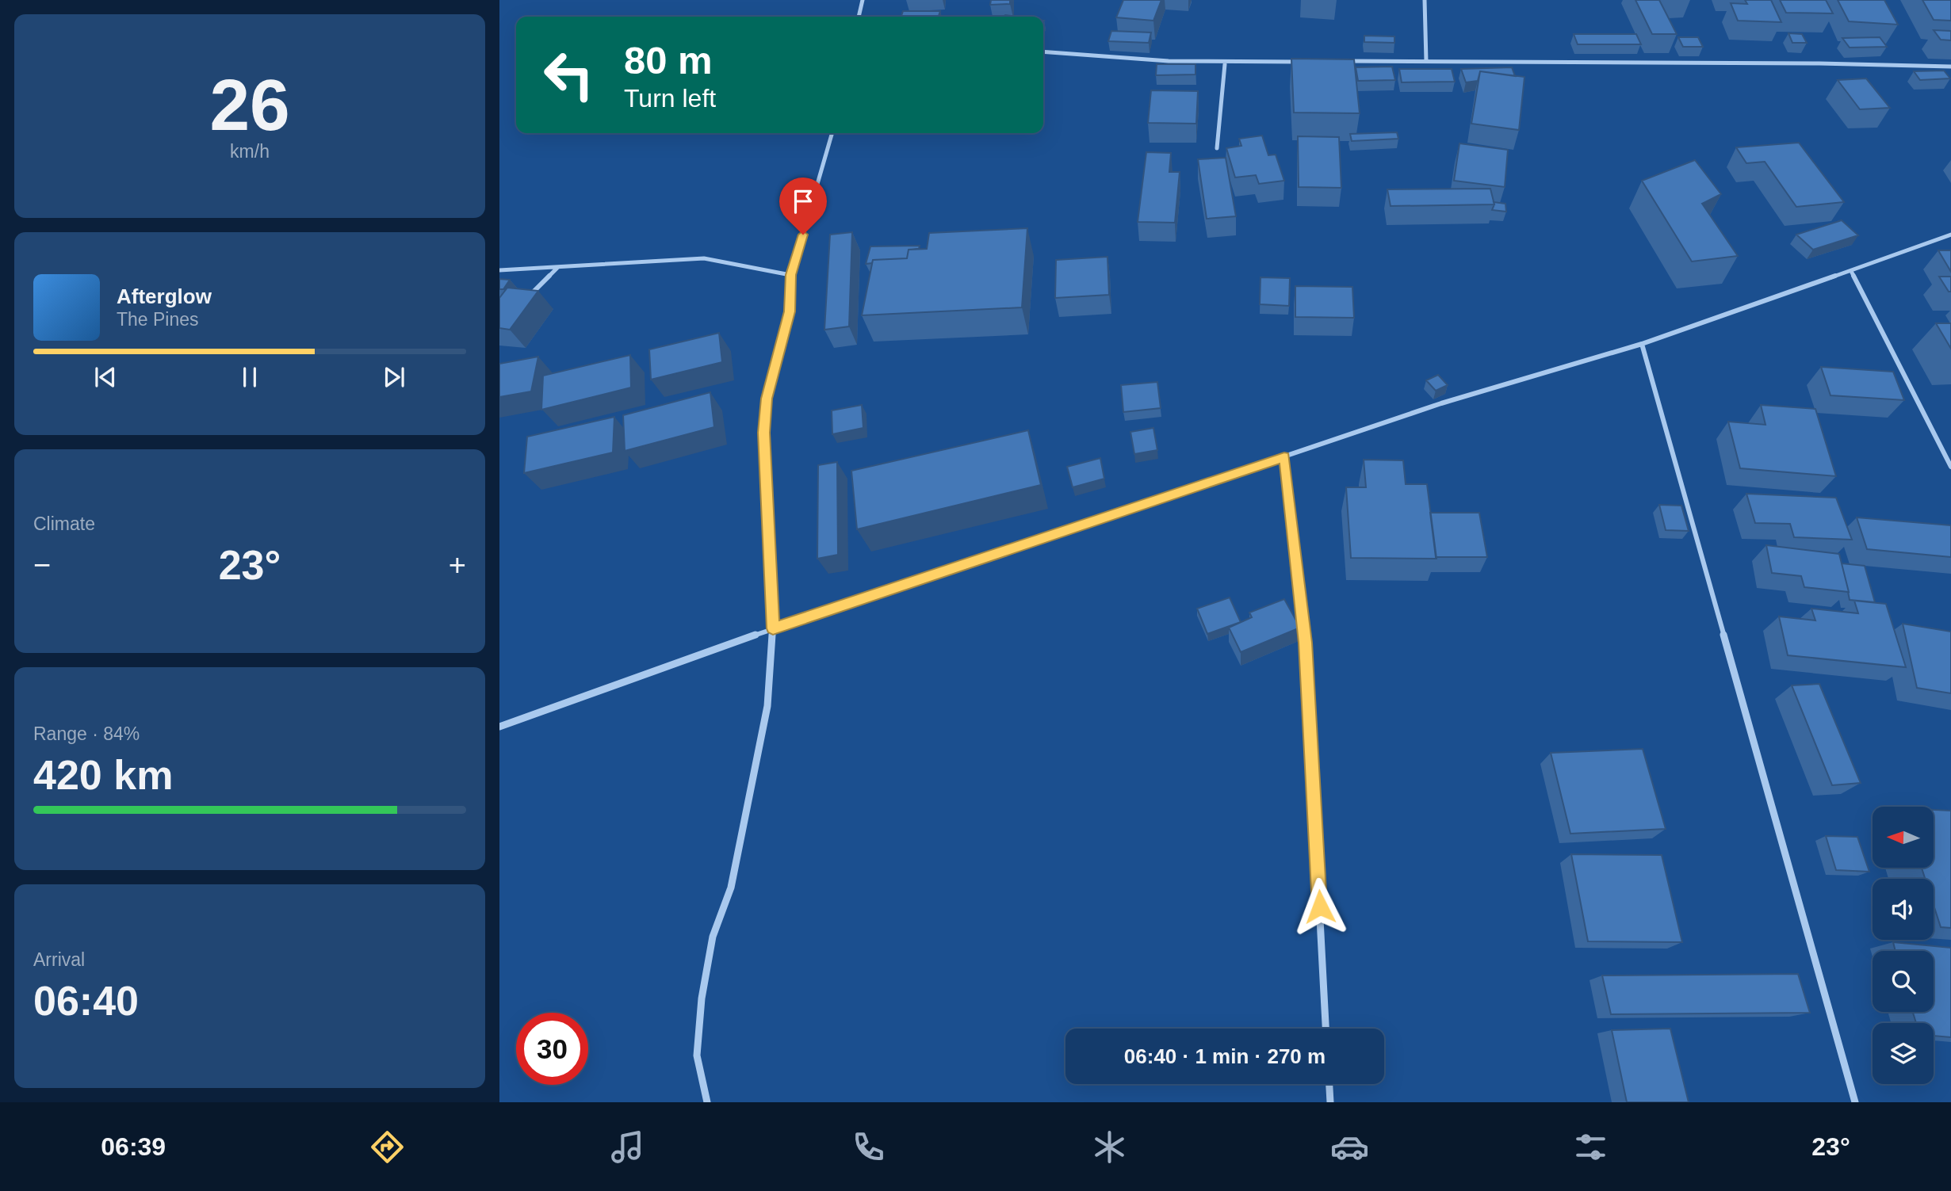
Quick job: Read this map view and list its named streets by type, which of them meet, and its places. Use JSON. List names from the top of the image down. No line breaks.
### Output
{"north":"left","page":{"tile":[["26","km/h"],"Climate",["Range · 84%","420 km"],["Arrival","06:40"]],"turn":["80 m","Turn left"],"song":["Afterglow","The Pines"],"heat":["−","23°","+"],"limit":"30","trip":"06:40 · 1 min · 270 m","tabs":["06:39","23°"]}}
